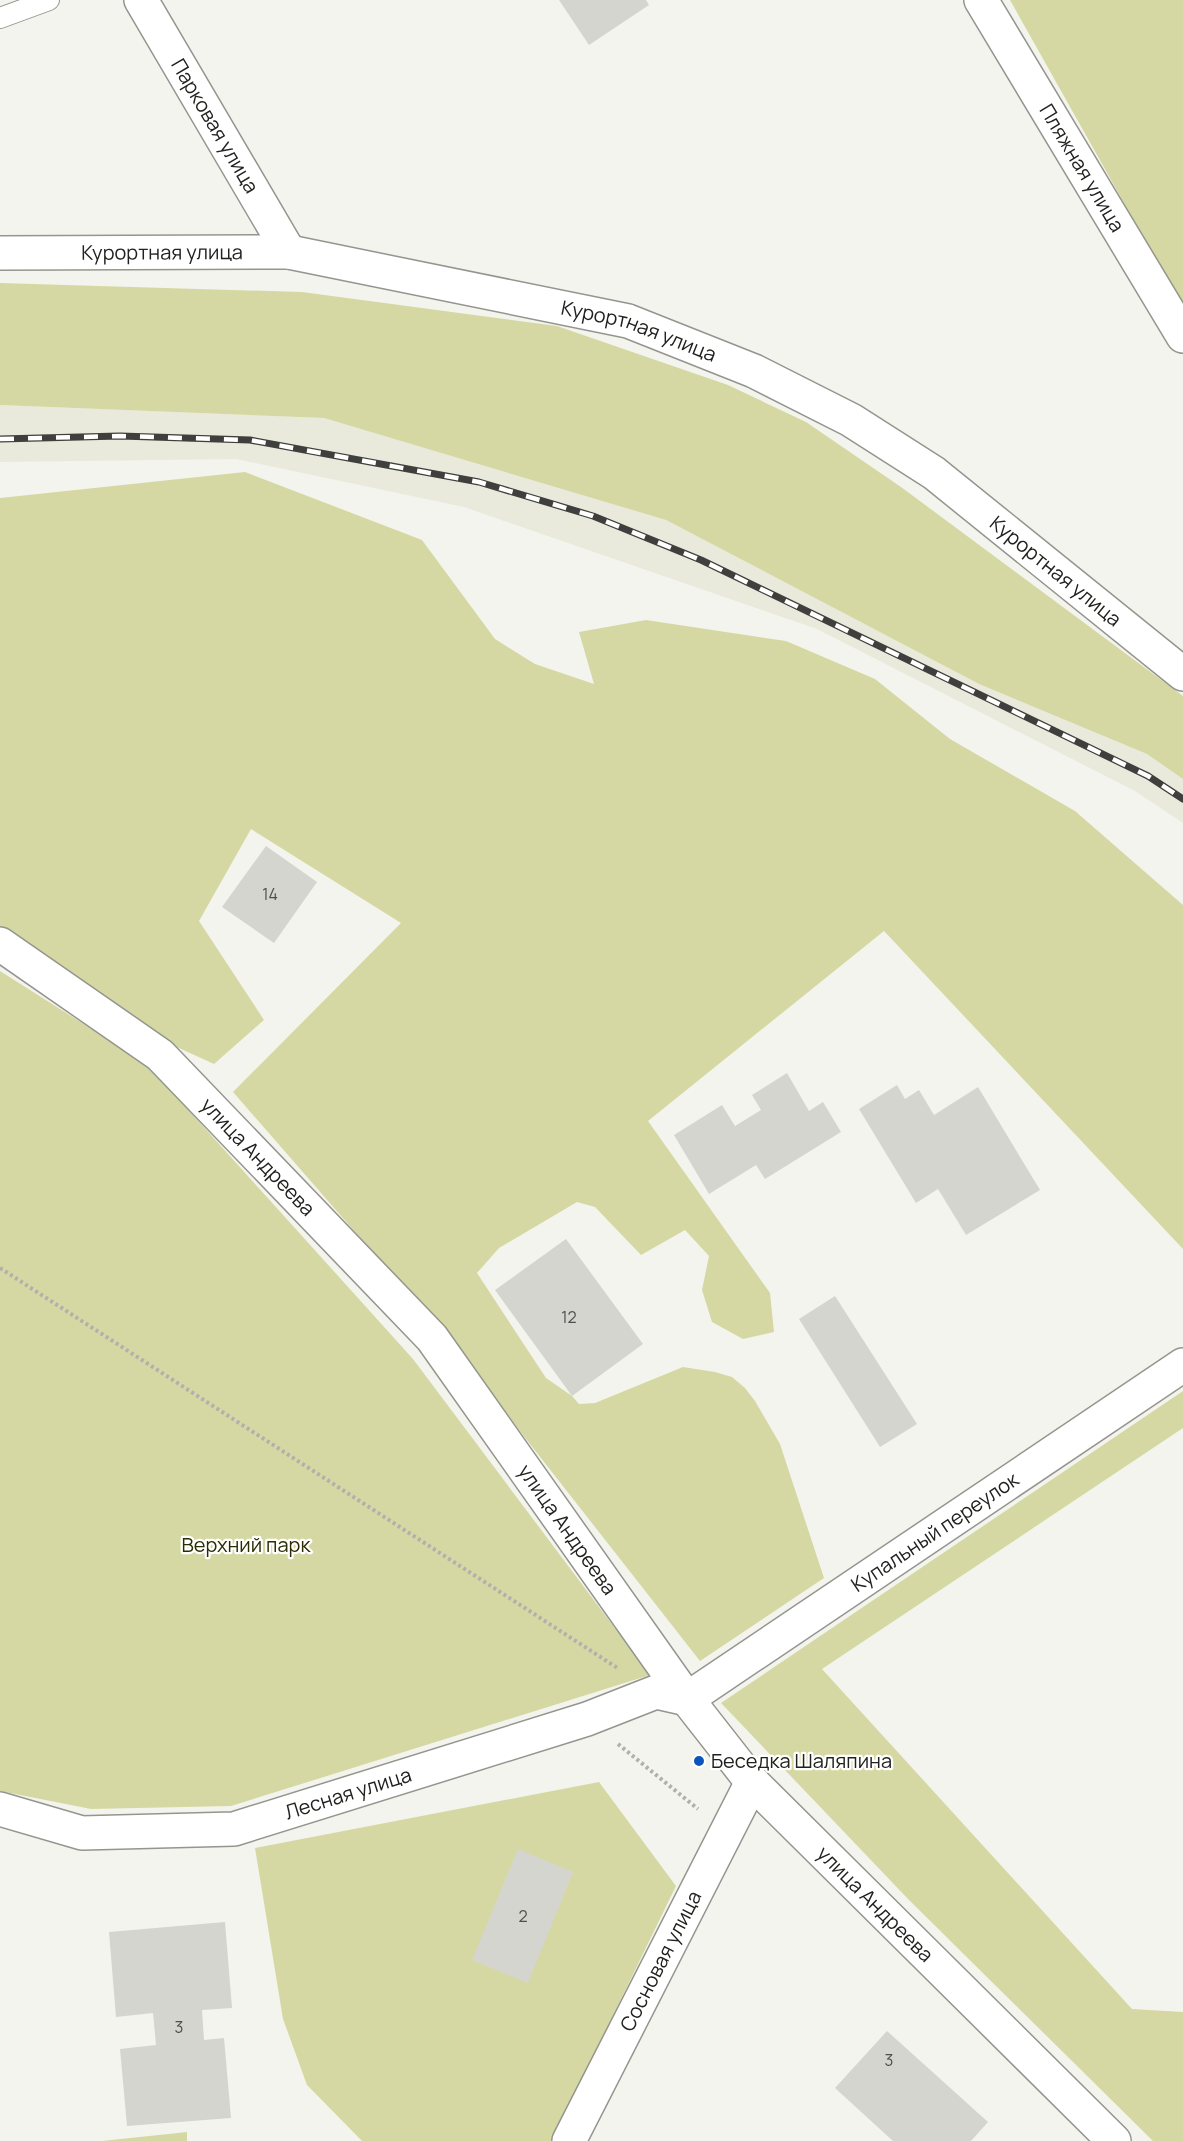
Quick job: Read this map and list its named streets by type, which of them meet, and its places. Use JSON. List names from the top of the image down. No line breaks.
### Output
{"streets":{"street":["Парковая улица","Пляжная улица","Курортная улица","улица Андреева","Купальный переулок","Лесная улица","Сосновая улица"]},"crossings":[["Парковая улица","Курортная улица"],["улица Андреева","Купальный переулок"],["улица Андреева","Лесная улица"],["улица Андреева","Сосновая улица"],["Купальный переулок","Лесная улица"]],"parks":["Верхний парк"],"places":["Беседка Шаляпина"],"house_numbers":["14","12","2","3","3"]}
